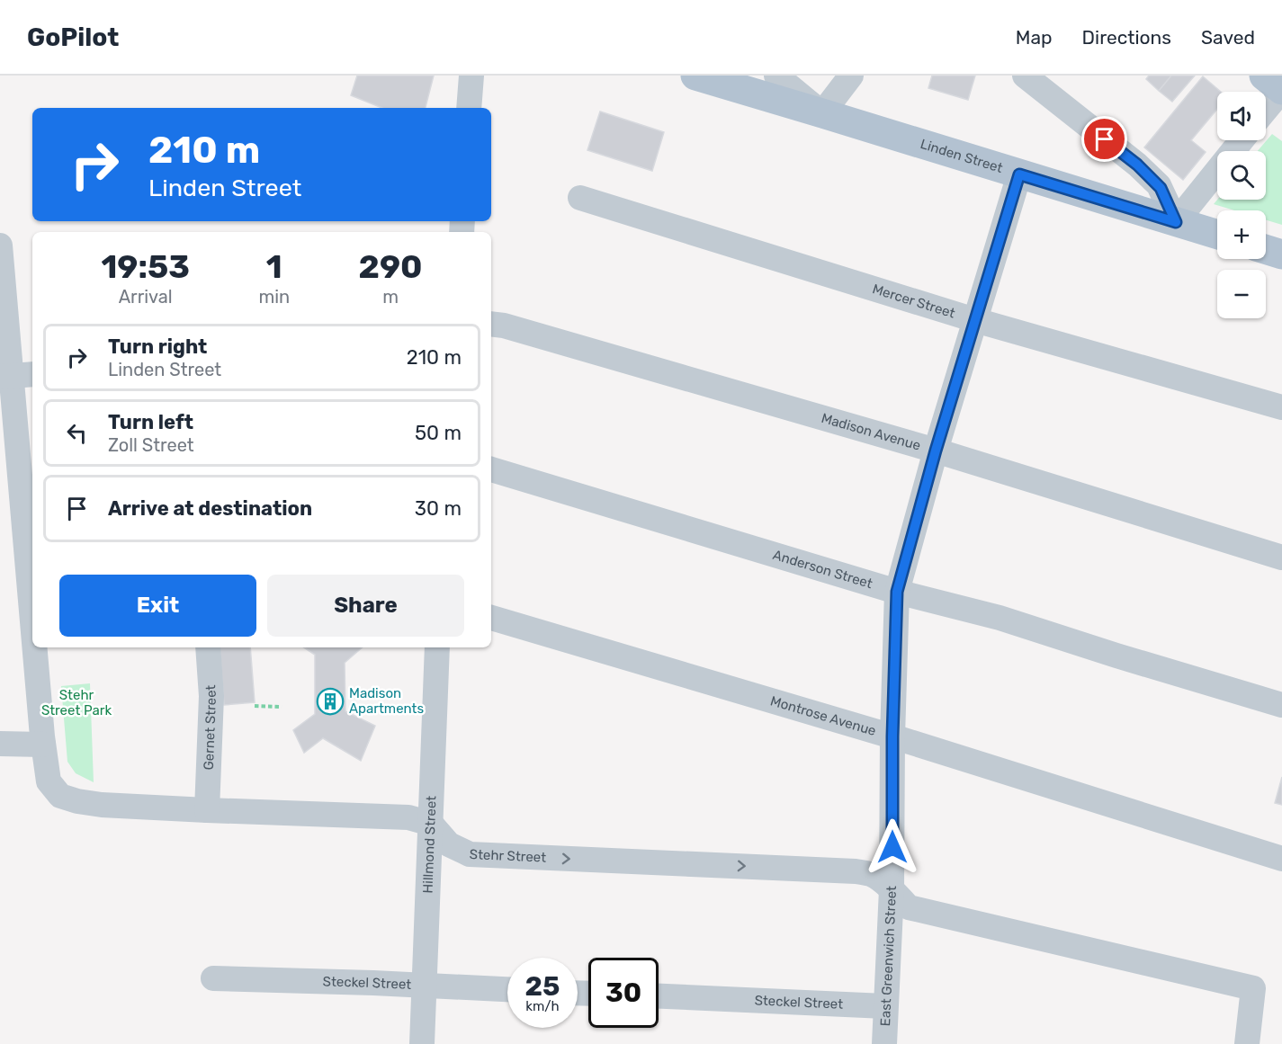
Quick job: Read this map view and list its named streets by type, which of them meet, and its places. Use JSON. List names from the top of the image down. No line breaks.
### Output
{"streets":{"main road":["Linden Street"],"street":["Mercer Street","Madison Avenue","Anderson Street","Montrose Avenue","Gernet Street","Hillmond Street","Stehr Street","East Greenwich Street","Steckel Street"]},"crossings":[["Linden Street","East Greenwich Street"],["Mercer Street","East Greenwich Street"],["Madison Avenue","East Greenwich Street"],["Anderson Street","East Greenwich Street"],["Montrose Avenue","East Greenwich Street"],["Hillmond Street","Stehr Street"],["Hillmond Street","Steckel Street"],["Stehr Street","East Greenwich Street"],["East Greenwich Street","Steckel Street"]],"one_way":["Stehr Street"],"parks":["Stehr Street Park"],"places":{"building":["Madison Apartments"]},"page":{"header":"GoPilot","nav":["Map","Directions","Saved"],"map_buttons":["+","−"],"turn":["210 m","Linden Street"],"eta":["19:53","Arrival","1","min","290","m"],"list":[{"name":"Turn right","note":"Linden Street","value":"210 m"},{"name":"Turn left","note":"Zoll Street","value":"50 m"},{"name":"Arrive at destination","value":"30 m"}],"buttons":["Exit","Share"],"speed":"25 km/h","limit":"30"}}
